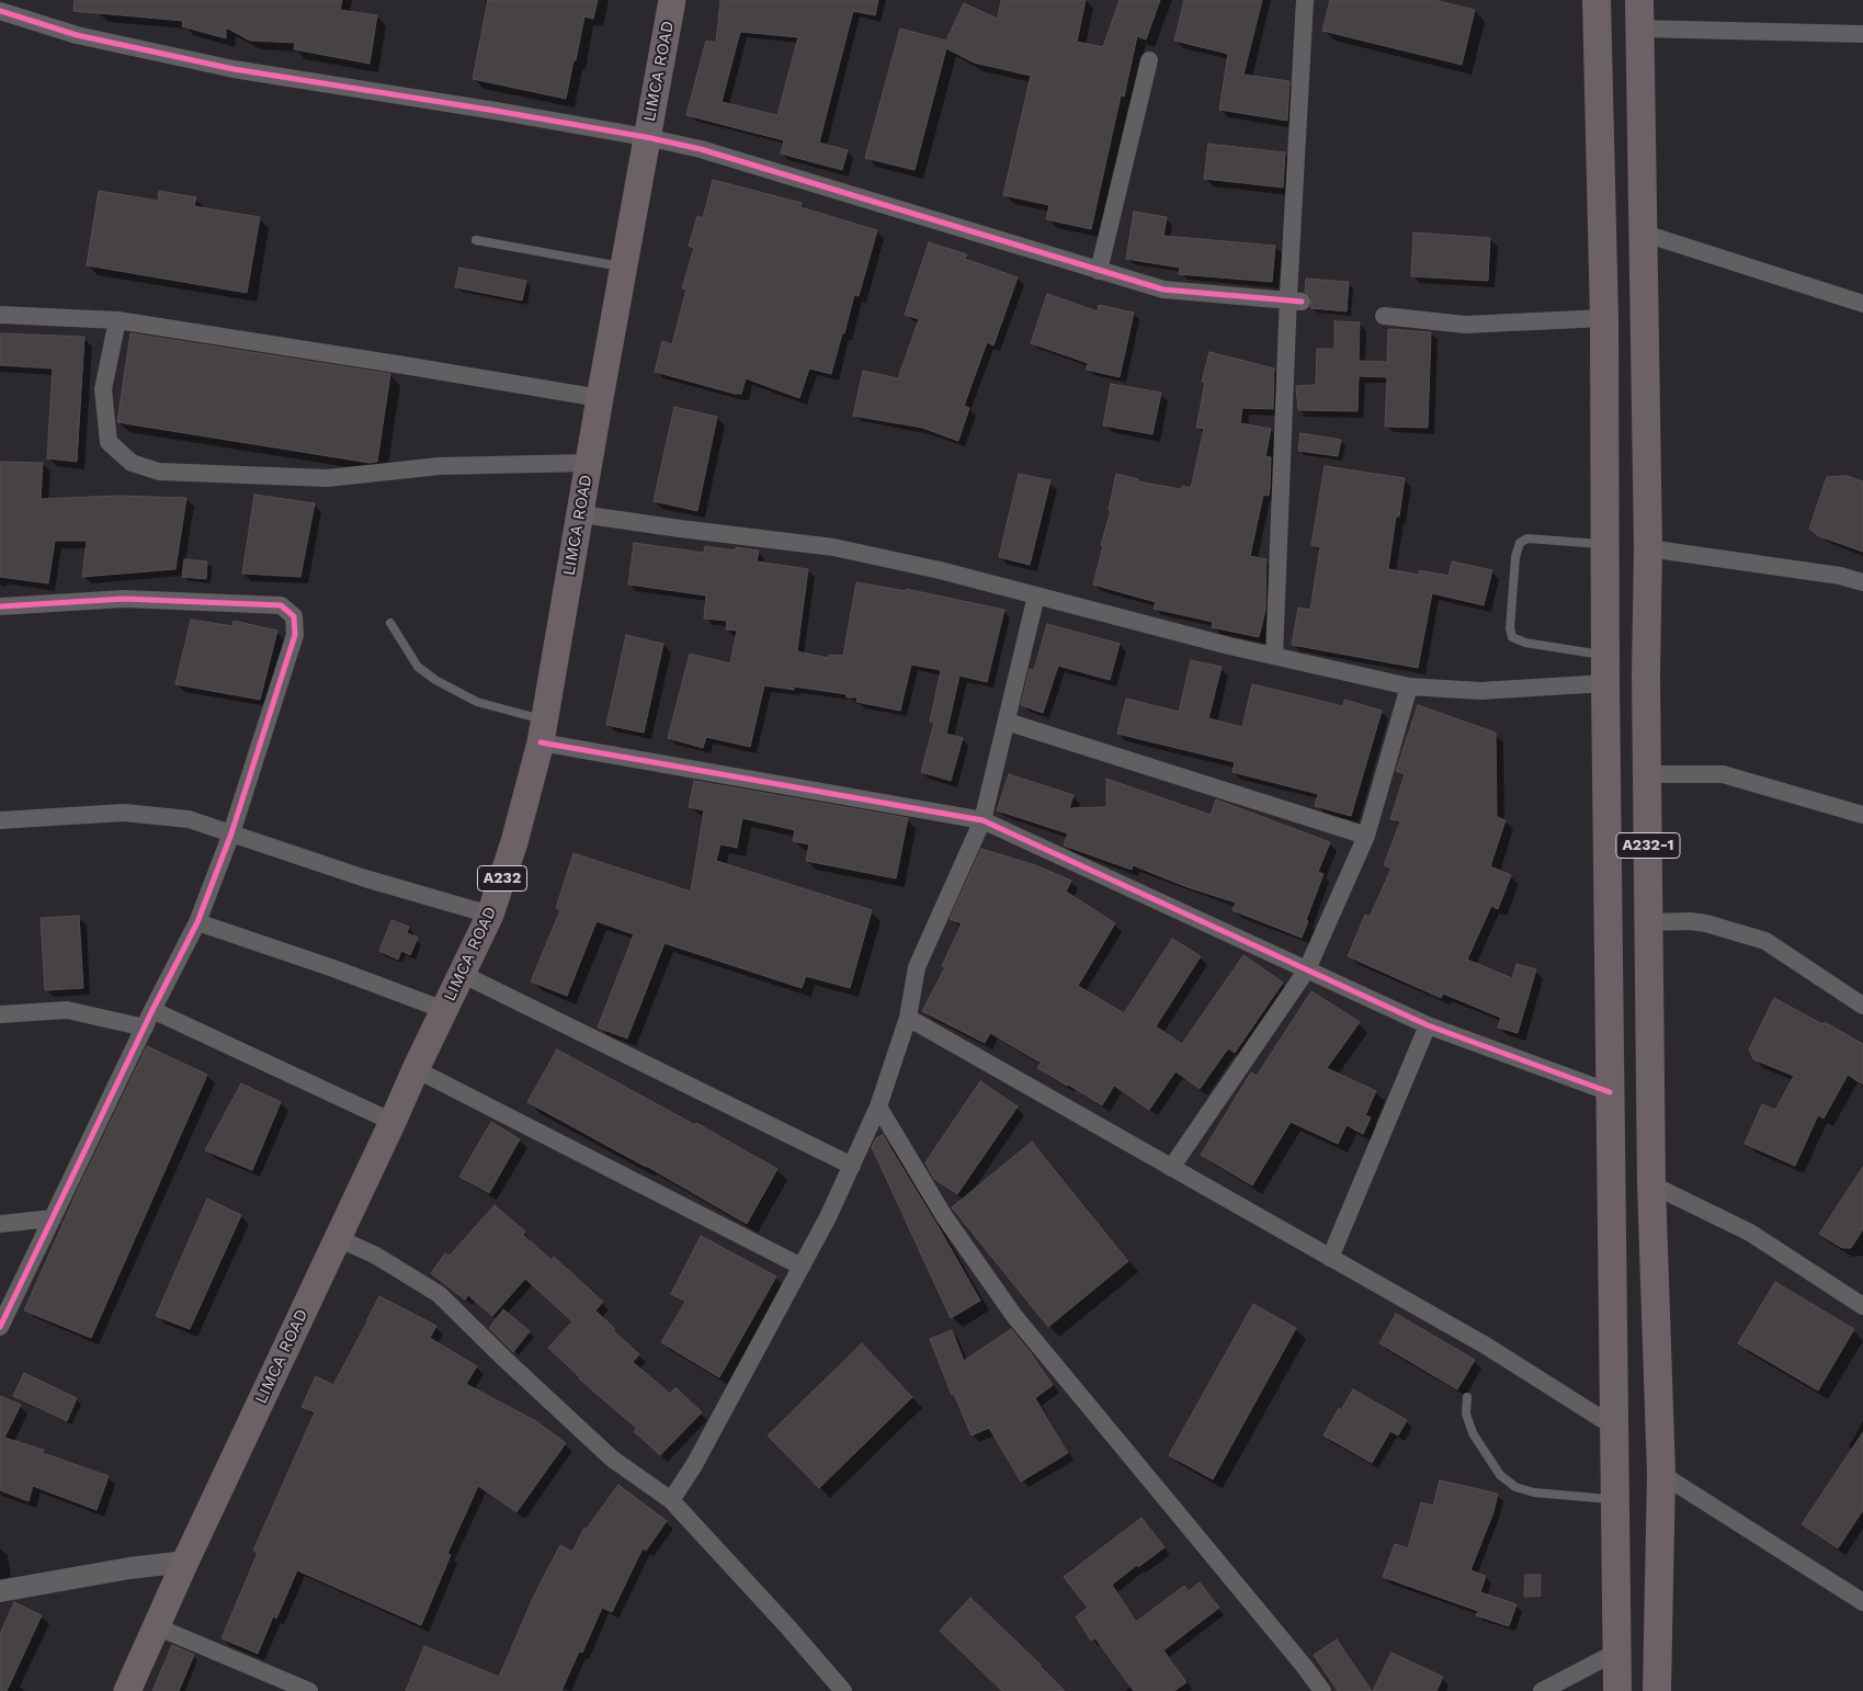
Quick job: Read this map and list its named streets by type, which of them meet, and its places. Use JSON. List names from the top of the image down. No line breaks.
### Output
{"streets":{"highway":["A232-1"],"main road":["LIMCA ROAD","A232"]}}
